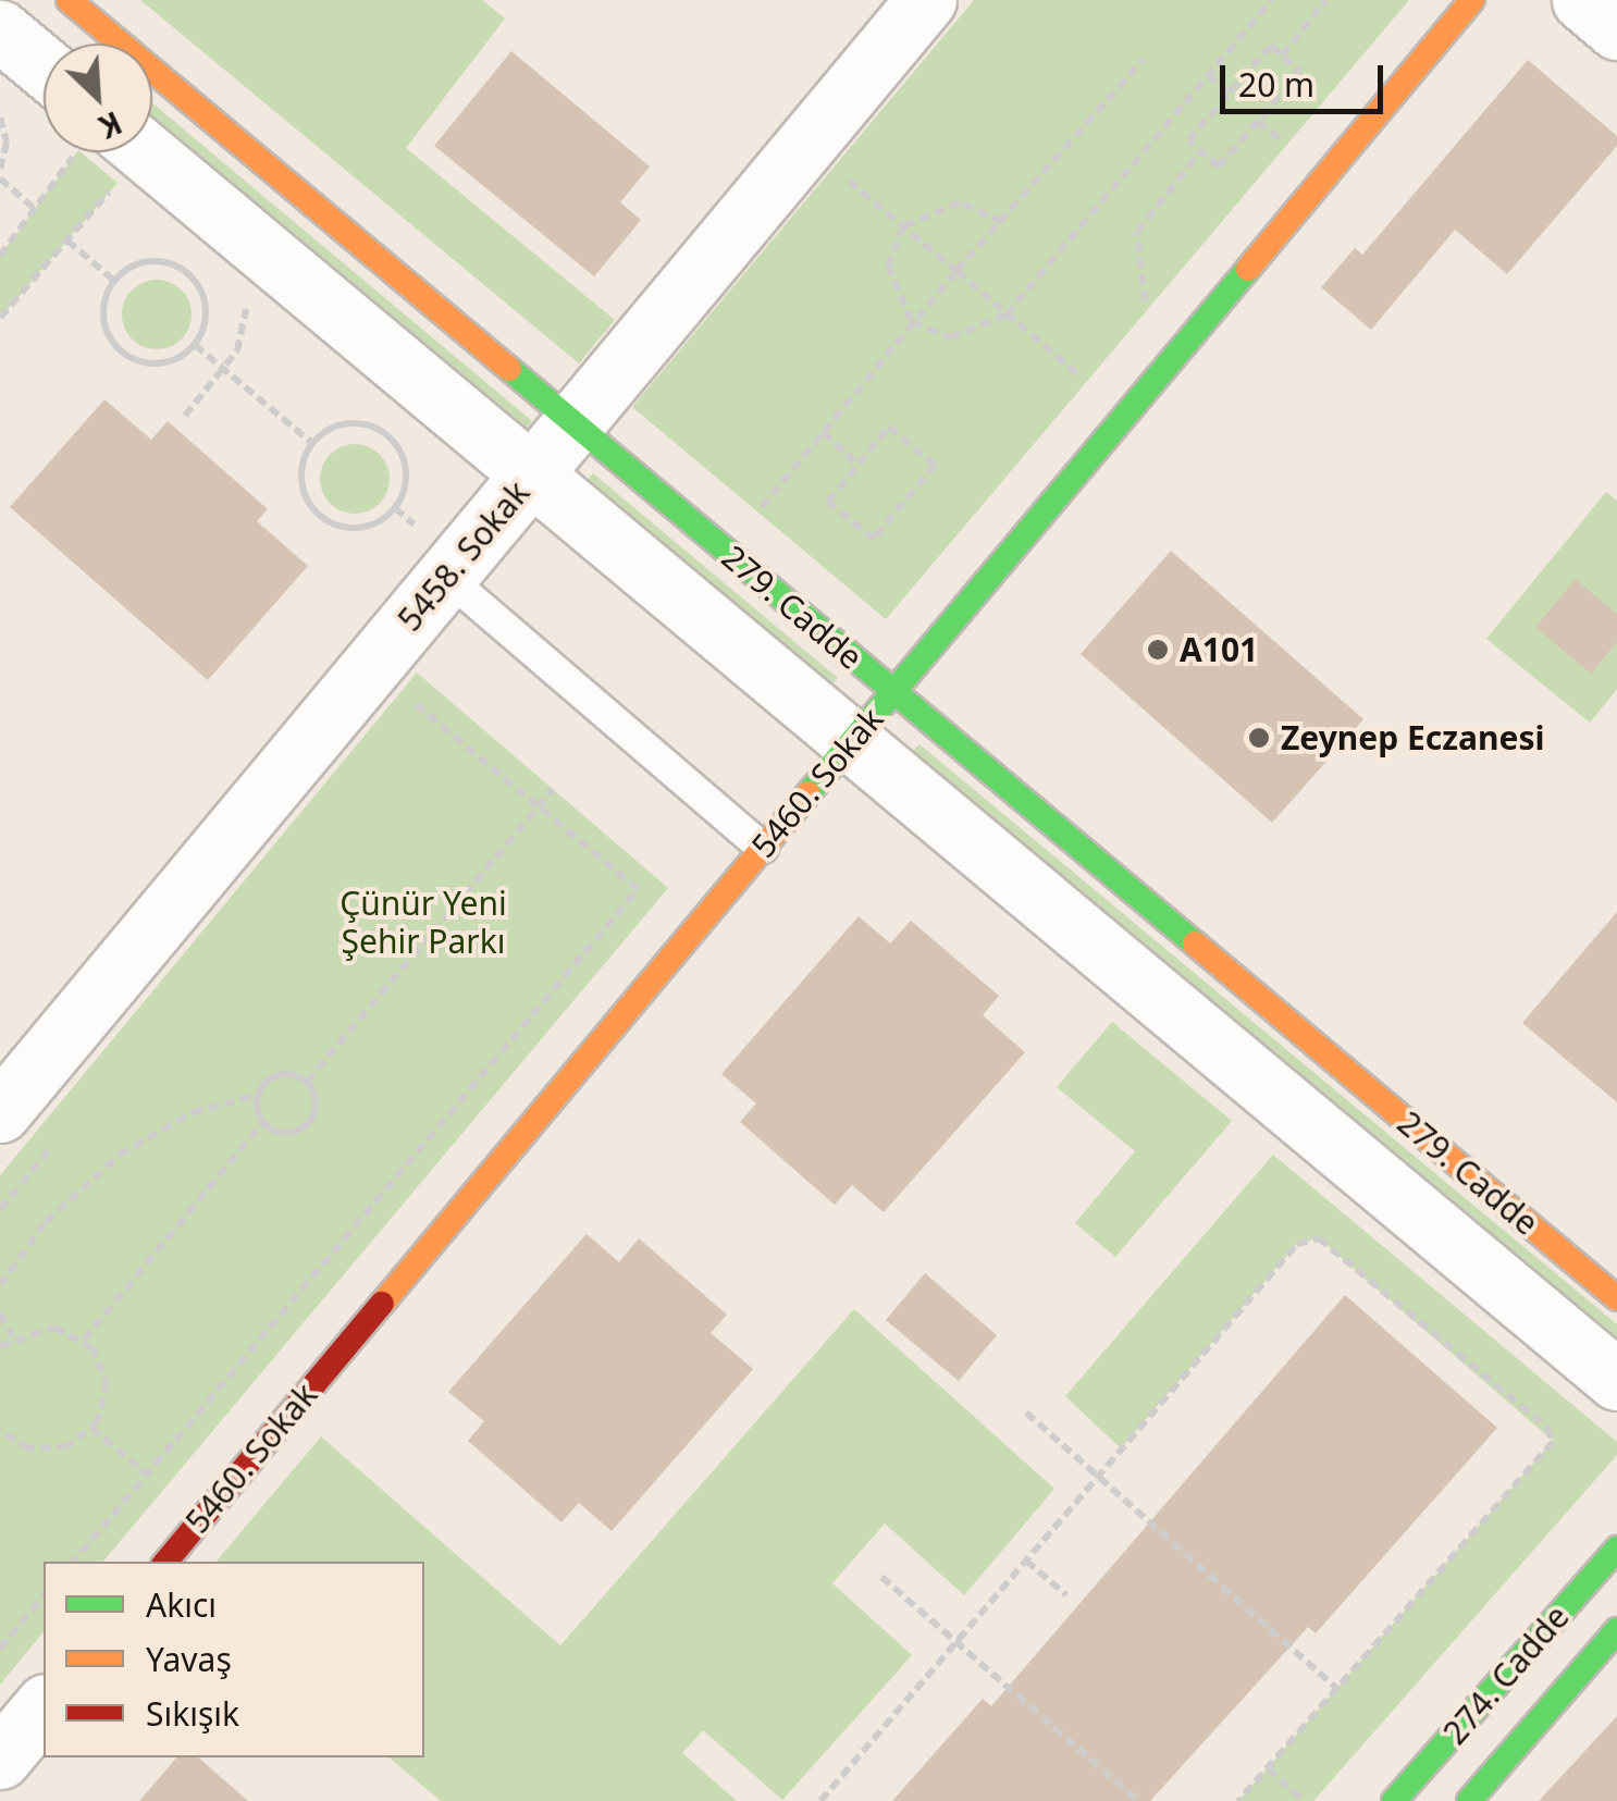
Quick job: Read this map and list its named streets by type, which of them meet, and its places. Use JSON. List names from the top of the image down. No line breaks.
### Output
{"streets":{"street":["5458. Sokak","279. Cadde","5460. Sokak","274. Cadde"]},"crossings":[["5458. Sokak","279. Cadde"],["279. Cadde","5460. Sokak"]],"parks":["Çünür Yeni Şehir Parkı"],"places":["A101","Zeynep Eczanesi"],"legend":["Akıcı","Yavaş","Sıkışık"],"scale_bar":"20 m","north":"bottom right"}
